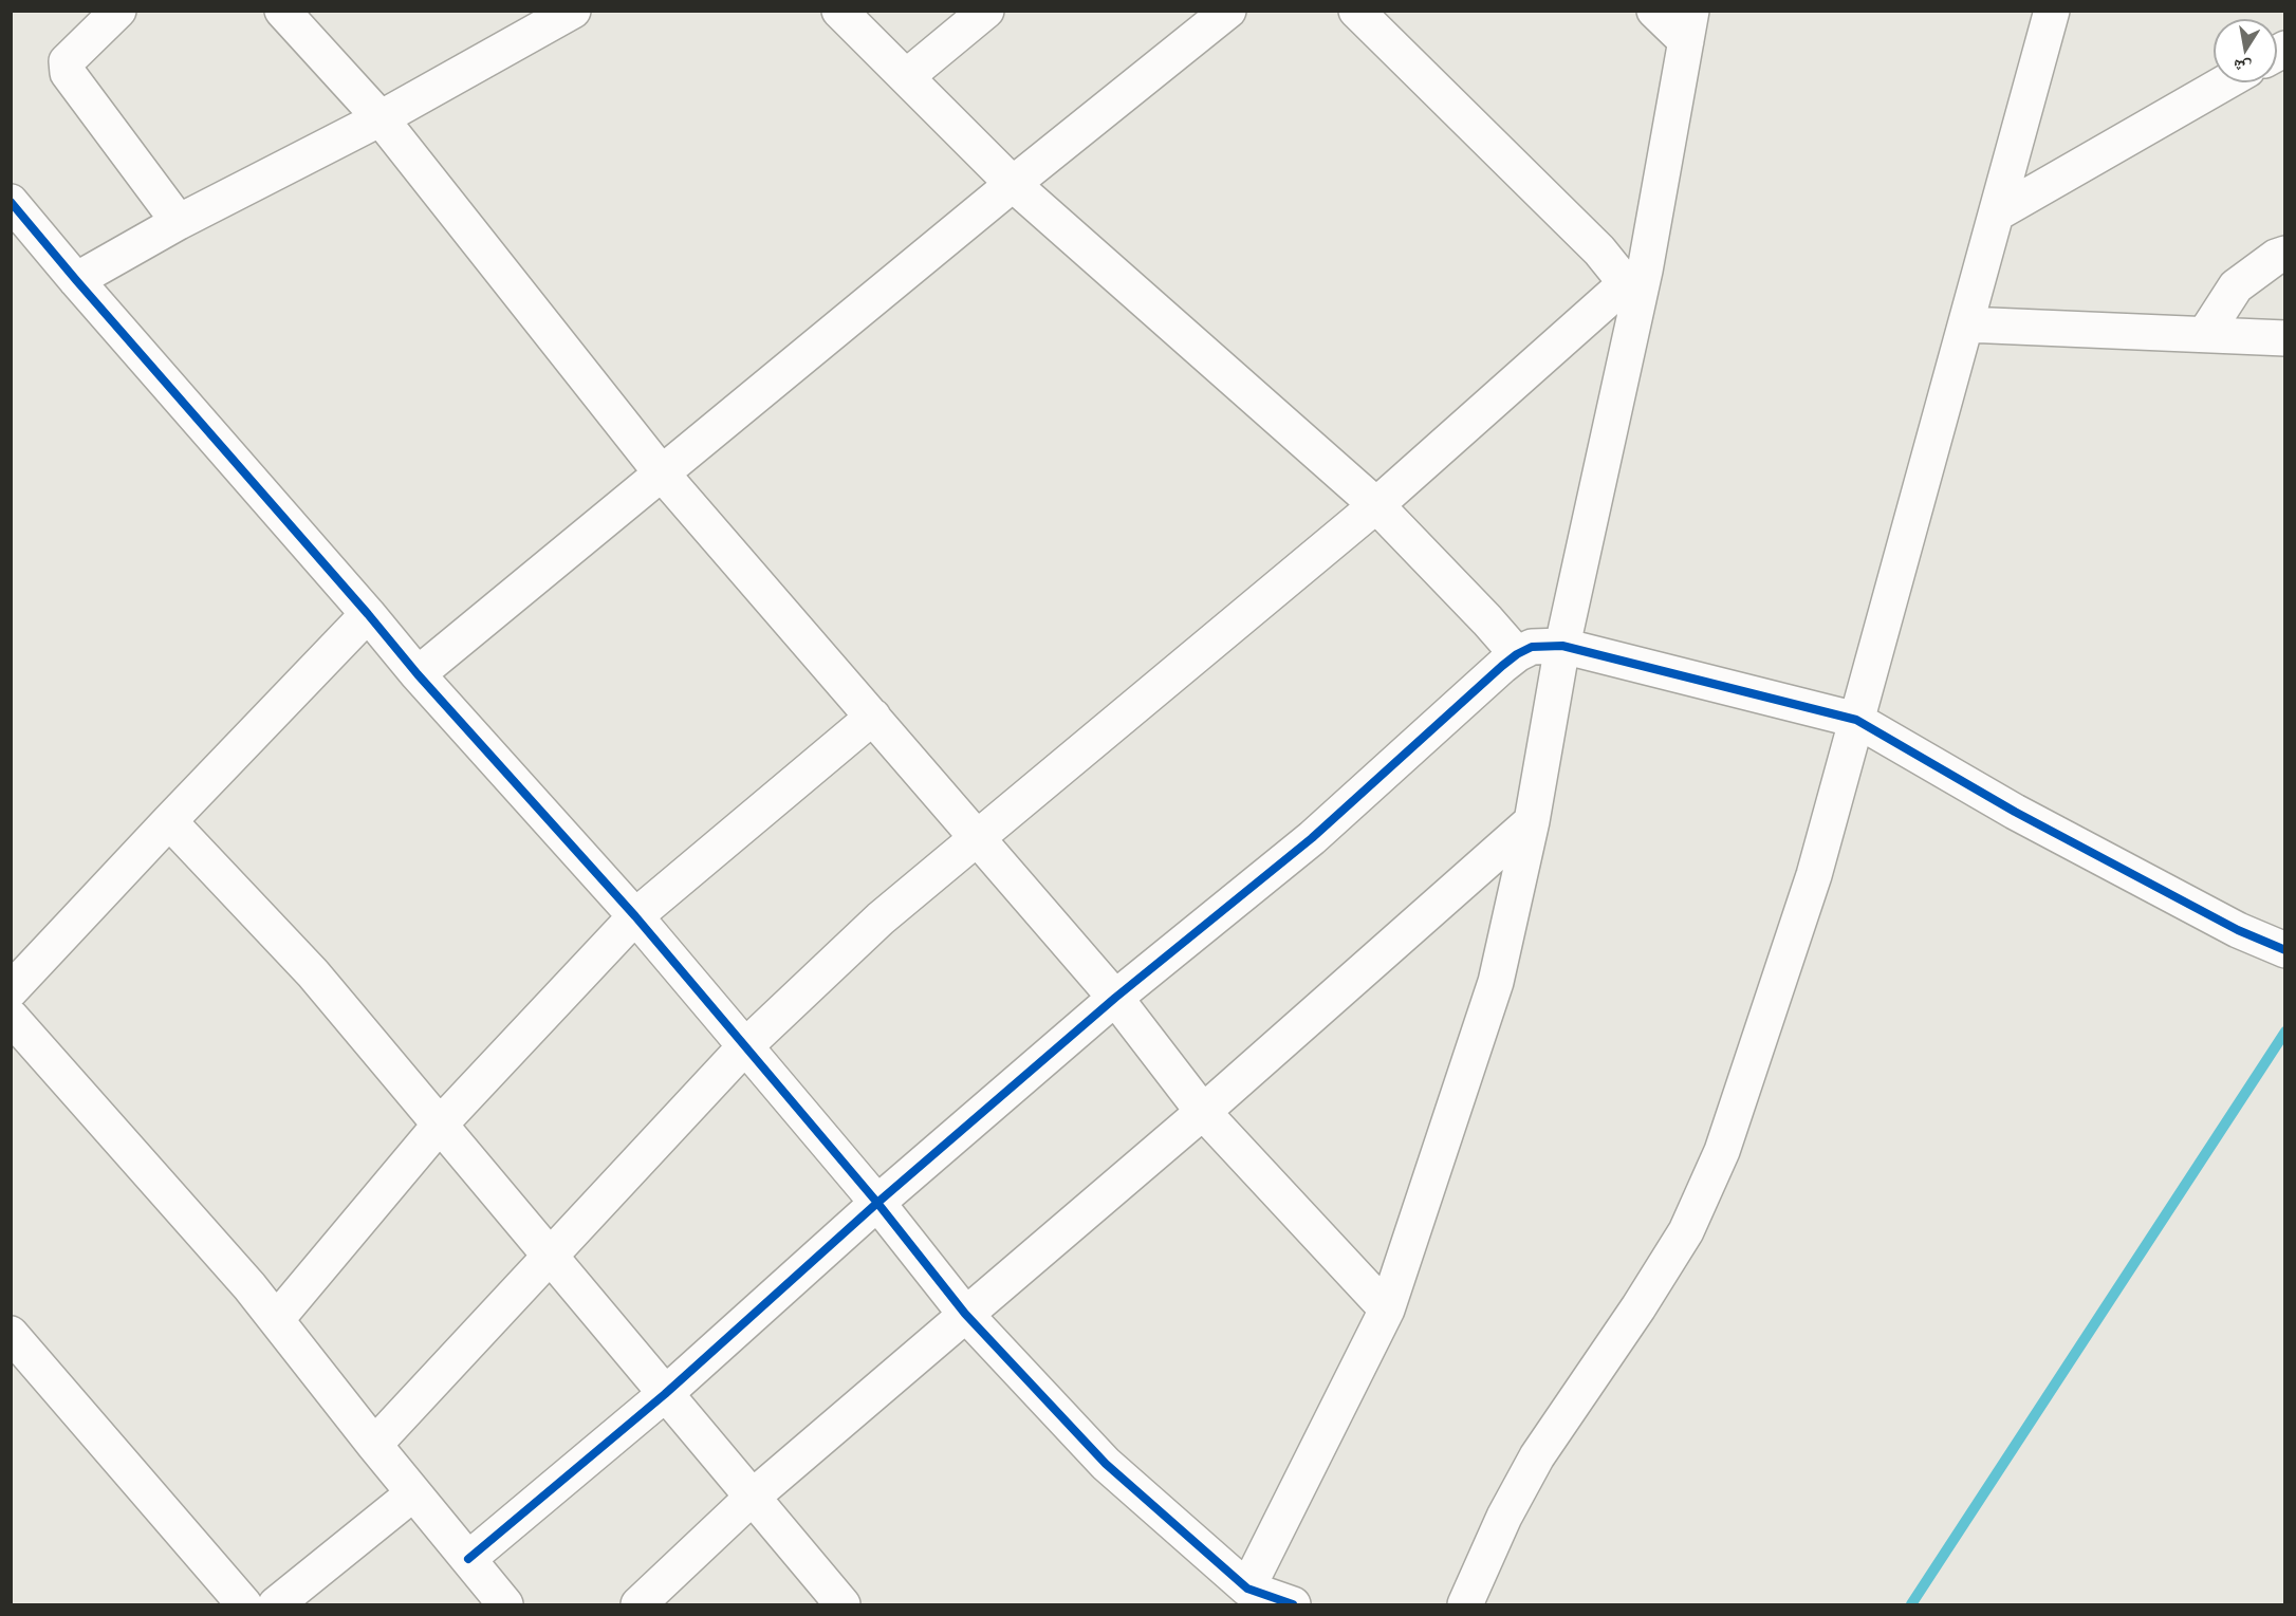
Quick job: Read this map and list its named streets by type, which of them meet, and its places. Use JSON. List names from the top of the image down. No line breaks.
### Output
{"north":"bottom"}
